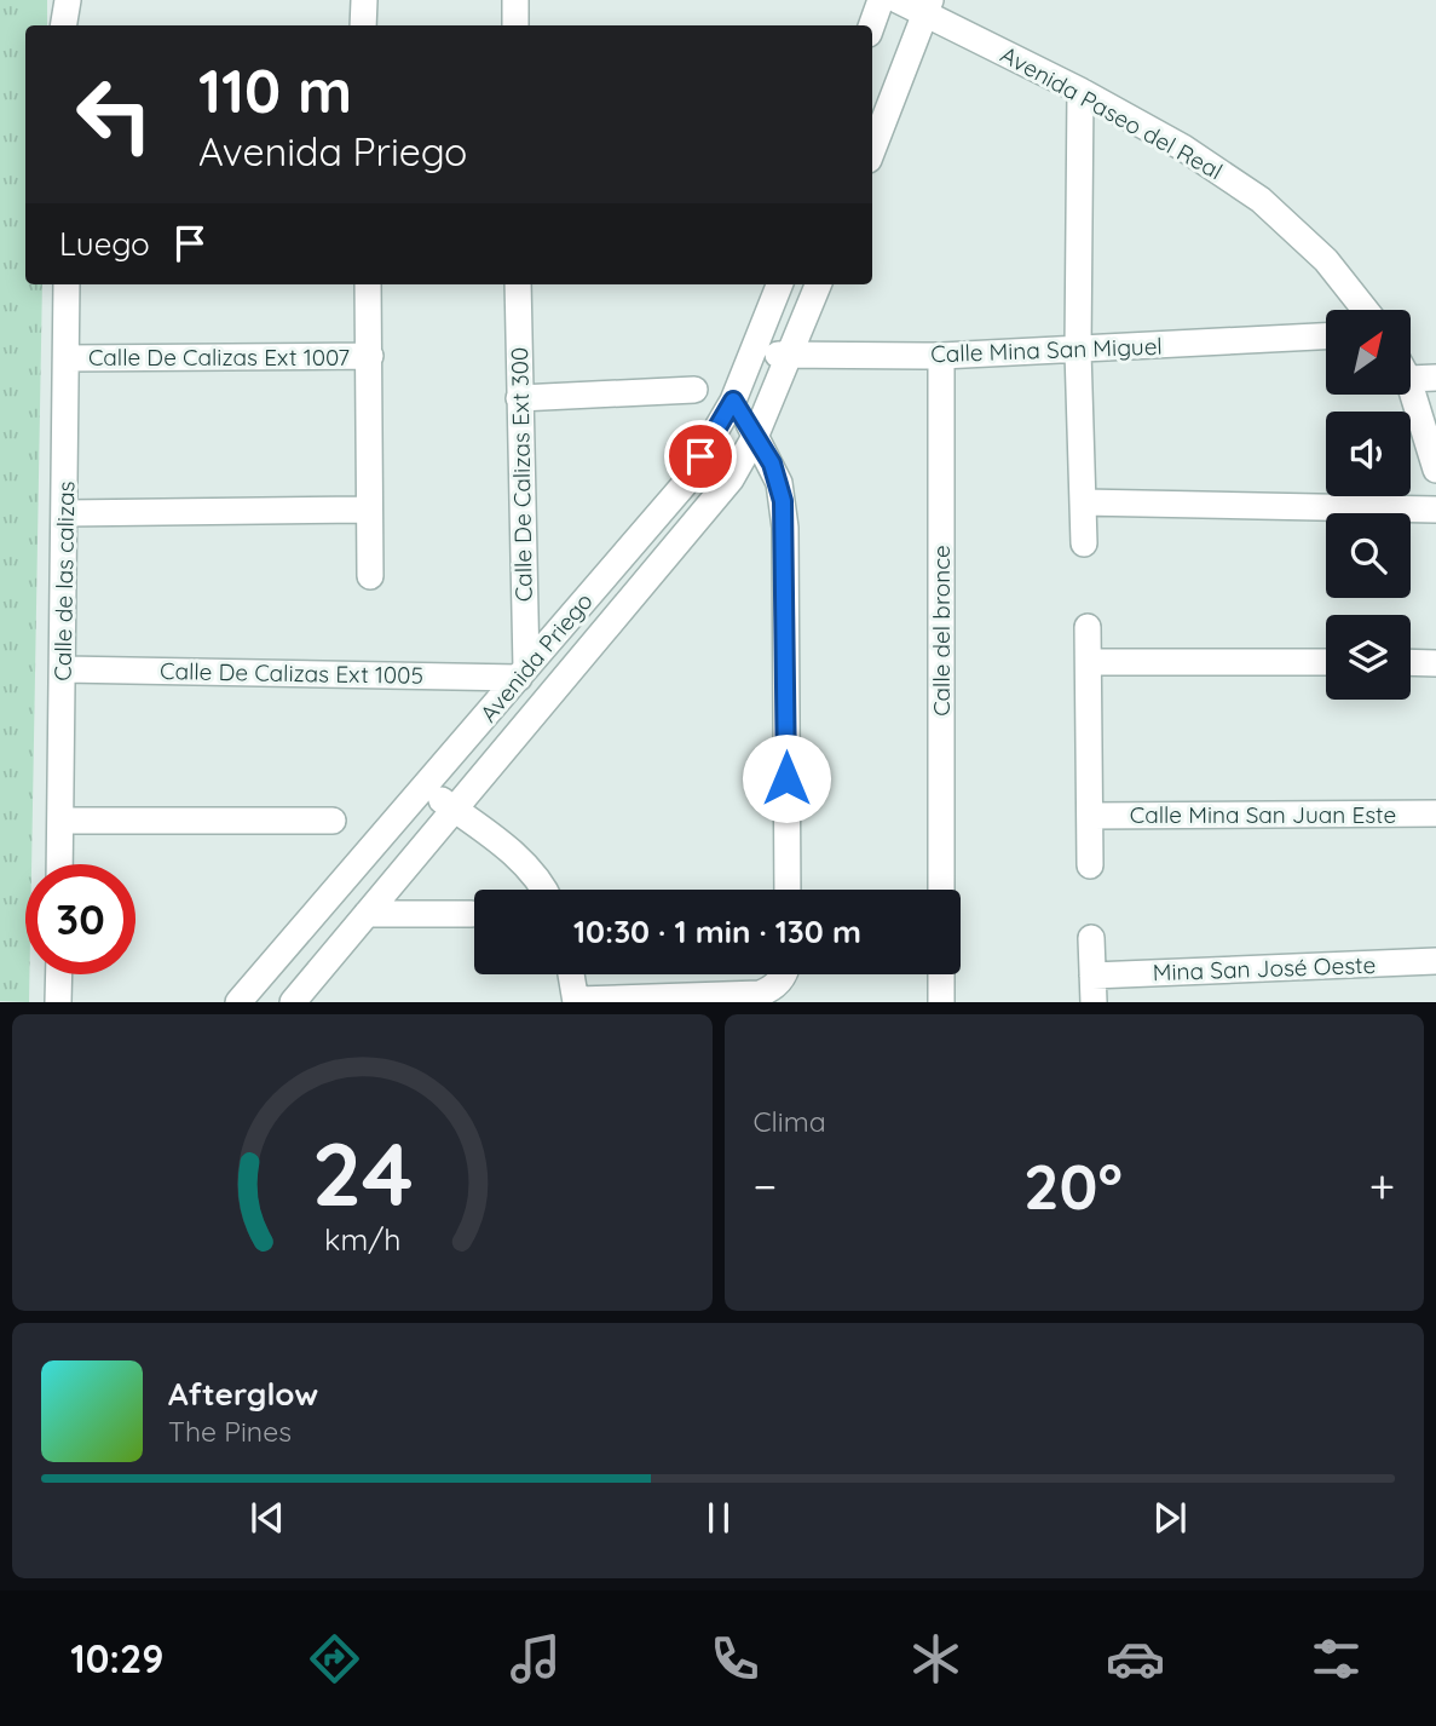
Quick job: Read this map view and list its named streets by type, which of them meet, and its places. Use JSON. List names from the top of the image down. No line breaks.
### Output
{"streets":{"street":["Avenida Paseo del Real","Calle Mina San Miguel","Calle De Calizas Ext 1007","Calle De Calizas Ext 300","Calle de las calizas","Calle del bronce","Avenida Priego","Calle De Calizas Ext 1005","Calle Mina San Juan Este","Mina San José Oeste"]},"crossings":[["Calle Mina San Miguel","Calle del bronce"],["Calle Mina San Miguel","Avenida Priego"],["Calle De Calizas Ext 1007","Calle de las calizas"],["Calle De Calizas Ext 300","Avenida Priego"],["Calle De Calizas Ext 300","Calle De Calizas Ext 1005"],["Calle de las calizas","Calle De Calizas Ext 1005"],["Avenida Priego","Calle De Calizas Ext 1005"]],"north":"top right","page":{"turn":["110 m","Avenida Priego"],"then":"Luego","limit":"30","trip":"10:30 · 1 min · 130 m","tile":"Clima","heat":["−","20°","+"],"song":["Afterglow","The Pines"],"tabs":"10:29","gauge":["24","km/h"]}}
